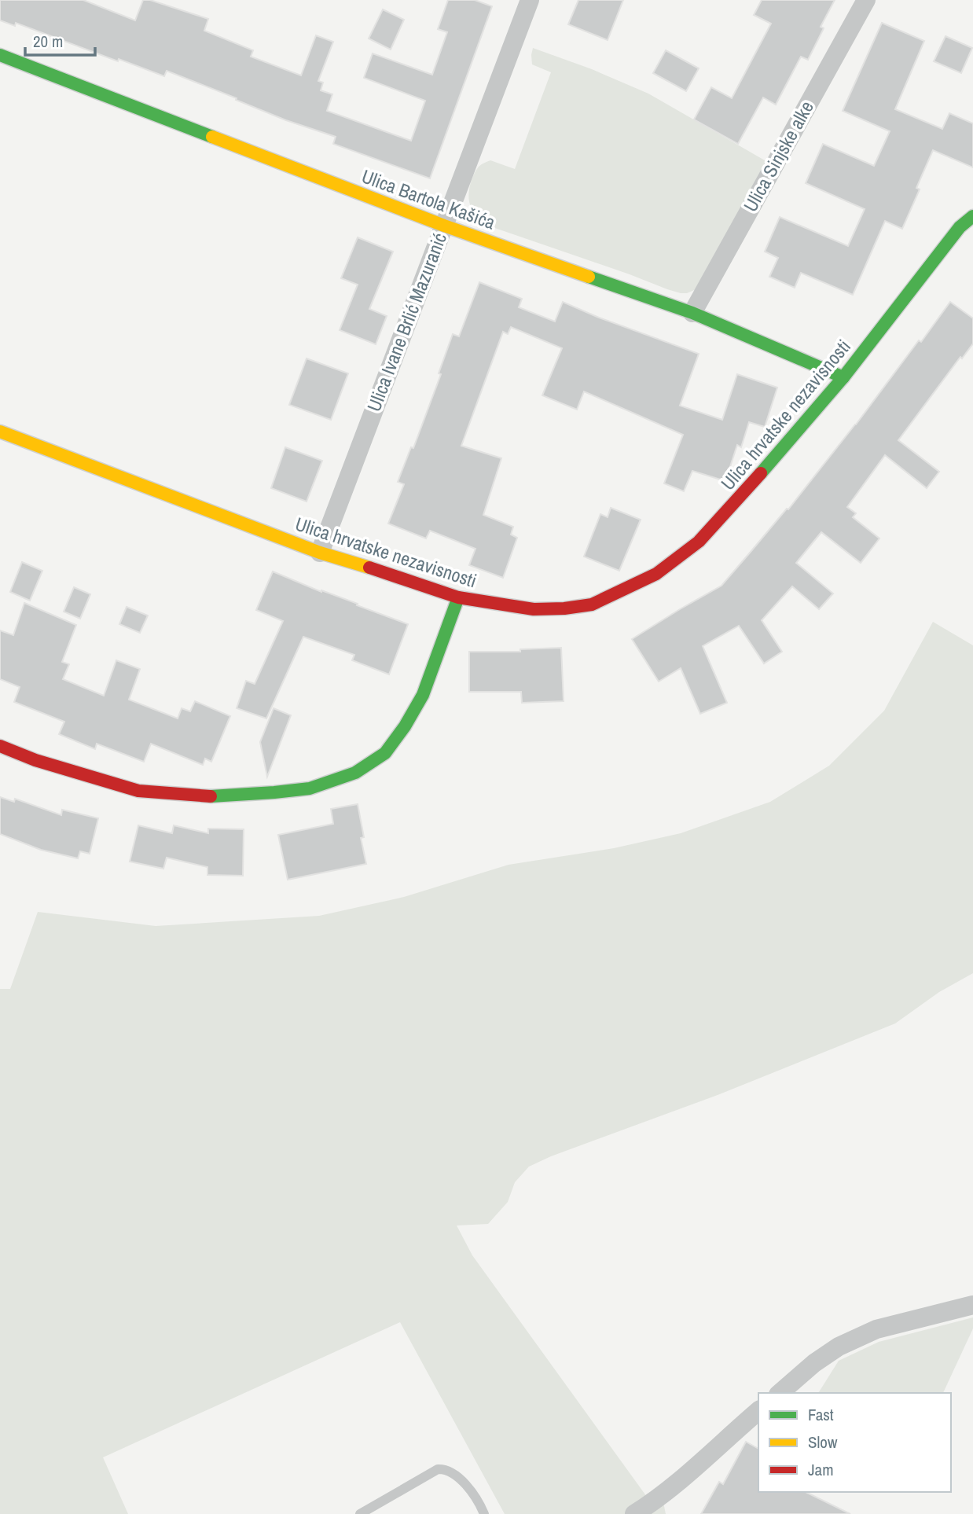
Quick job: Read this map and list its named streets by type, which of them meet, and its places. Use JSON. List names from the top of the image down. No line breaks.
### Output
{"streets":{"street":["Ulica Sinjske alke","Ulica Bartola Kašića","Ulica Ivane Brlić Mazuranić","Ulica hrvatske nezavisnosti"]},"crossings":[["Ulica Sinjske alke","Ulica Bartola Kašića"],["Ulica Bartola Kašića","Ulica Ivane Brlić Mazuranić"],["Ulica Bartola Kašića","Ulica hrvatske nezavisnosti"],["Ulica Ivane Brlić Mazuranić","Ulica hrvatske nezavisnosti"]],"legend":["Fast","Slow","Jam"],"scale_bar":"20 m"}
